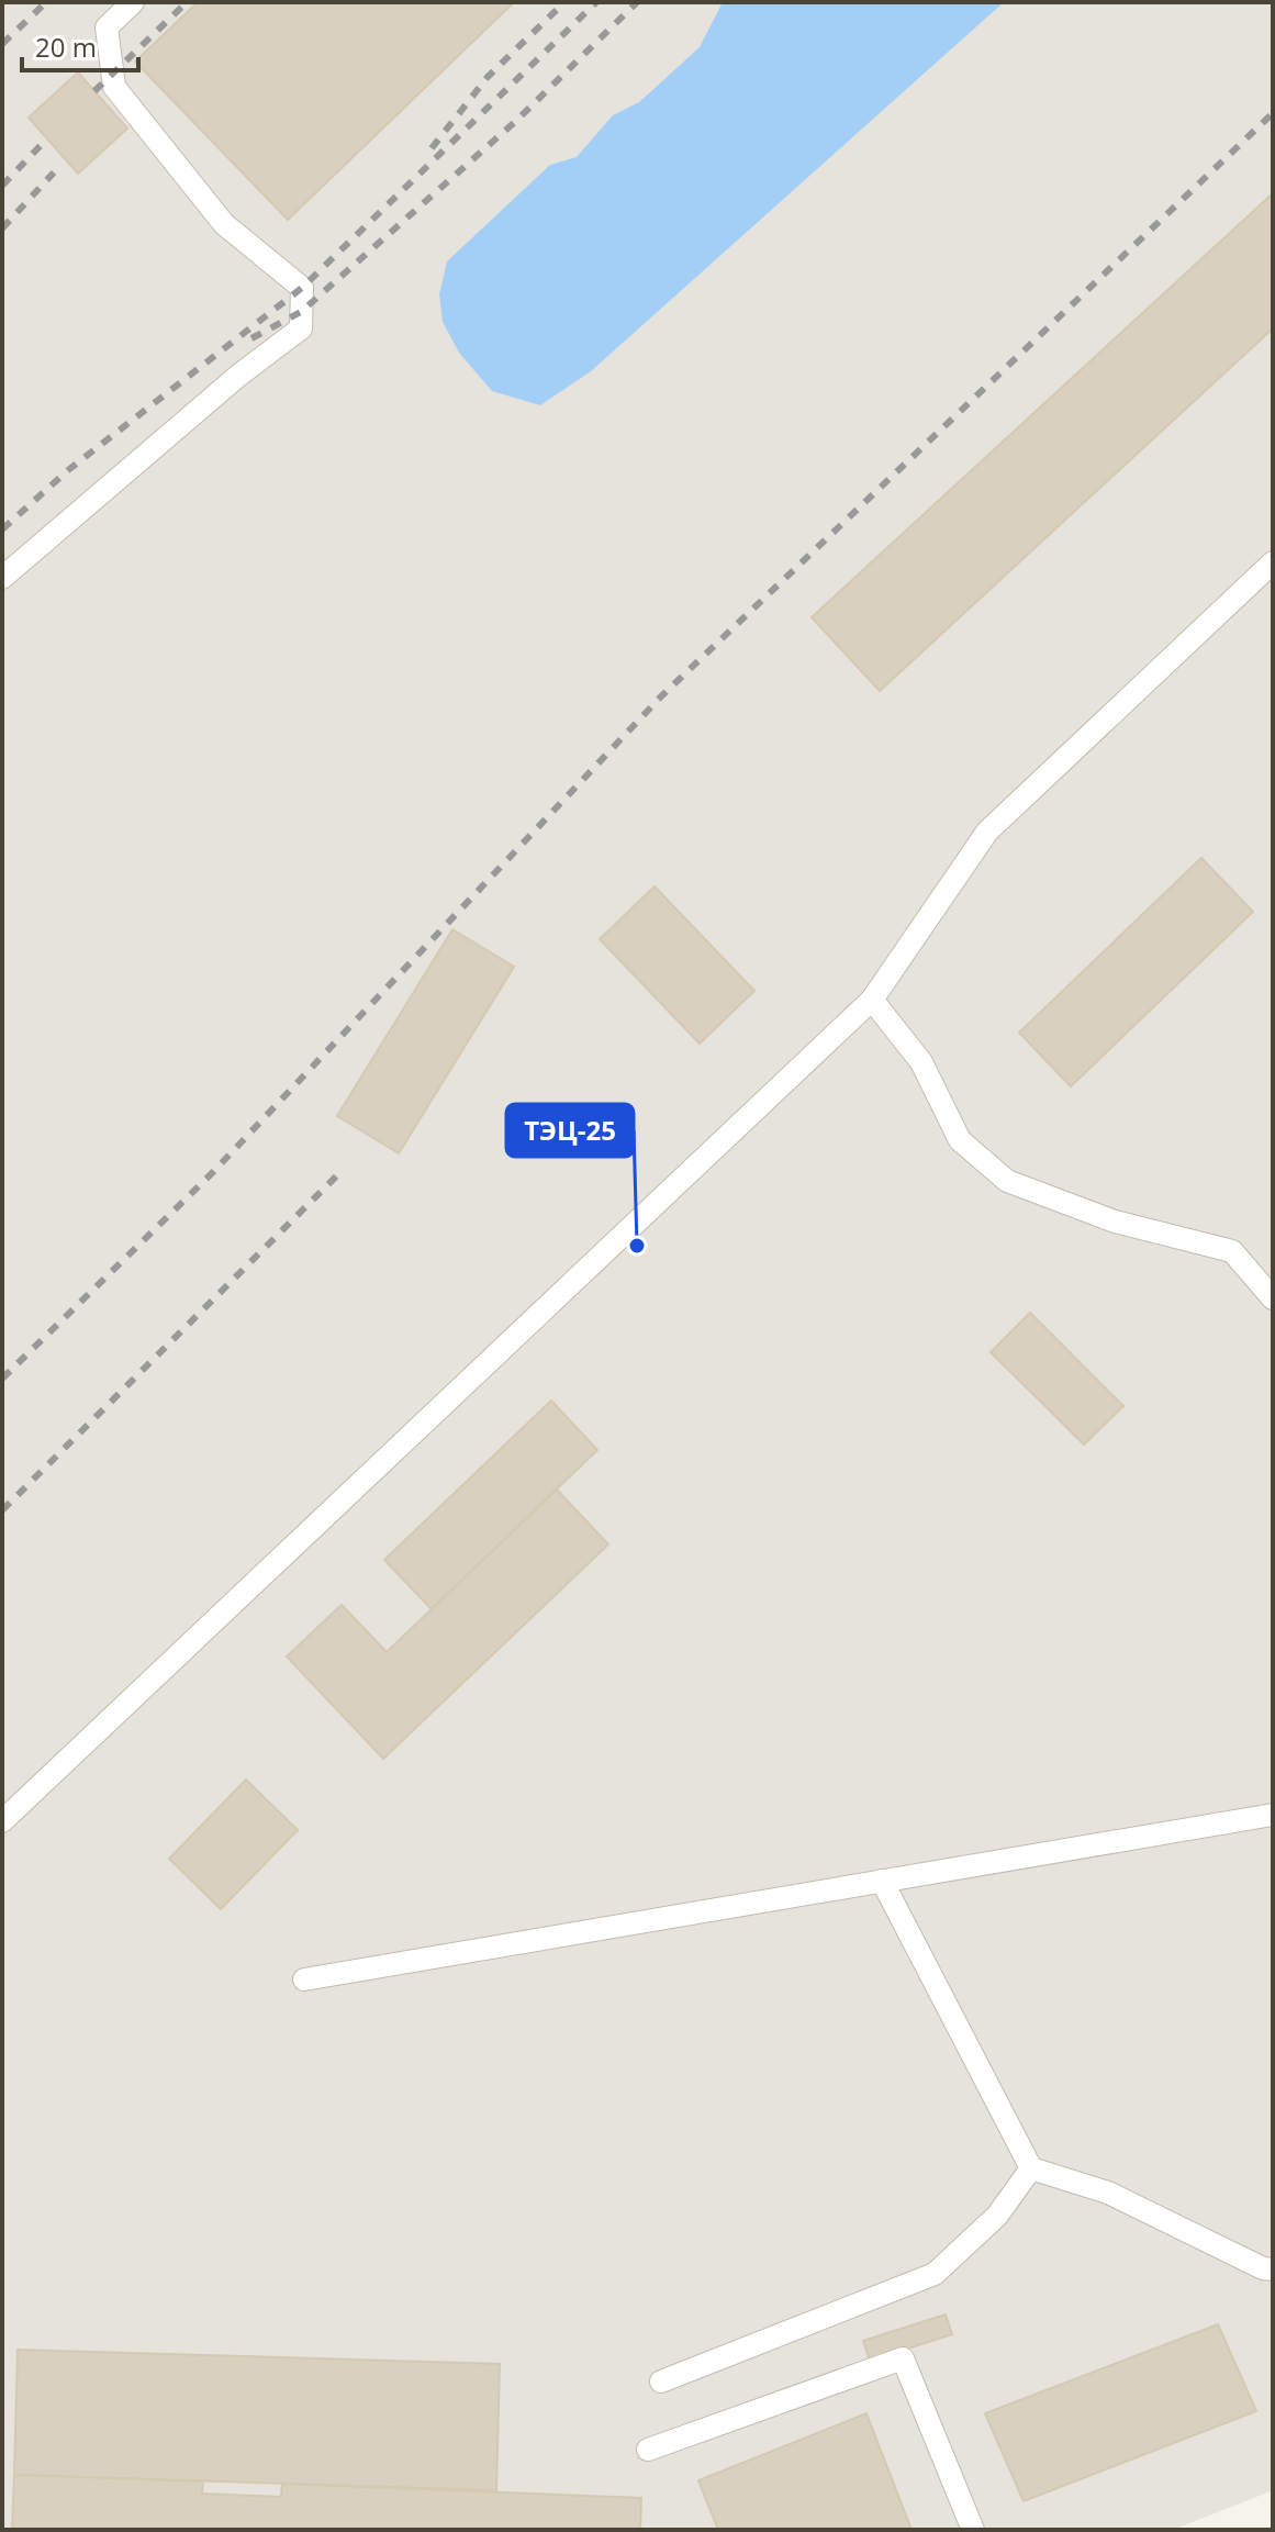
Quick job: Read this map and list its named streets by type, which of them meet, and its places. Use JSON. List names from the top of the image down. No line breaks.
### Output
{"places":["ТЭЦ-25"],"scale_bar":"20 m"}
